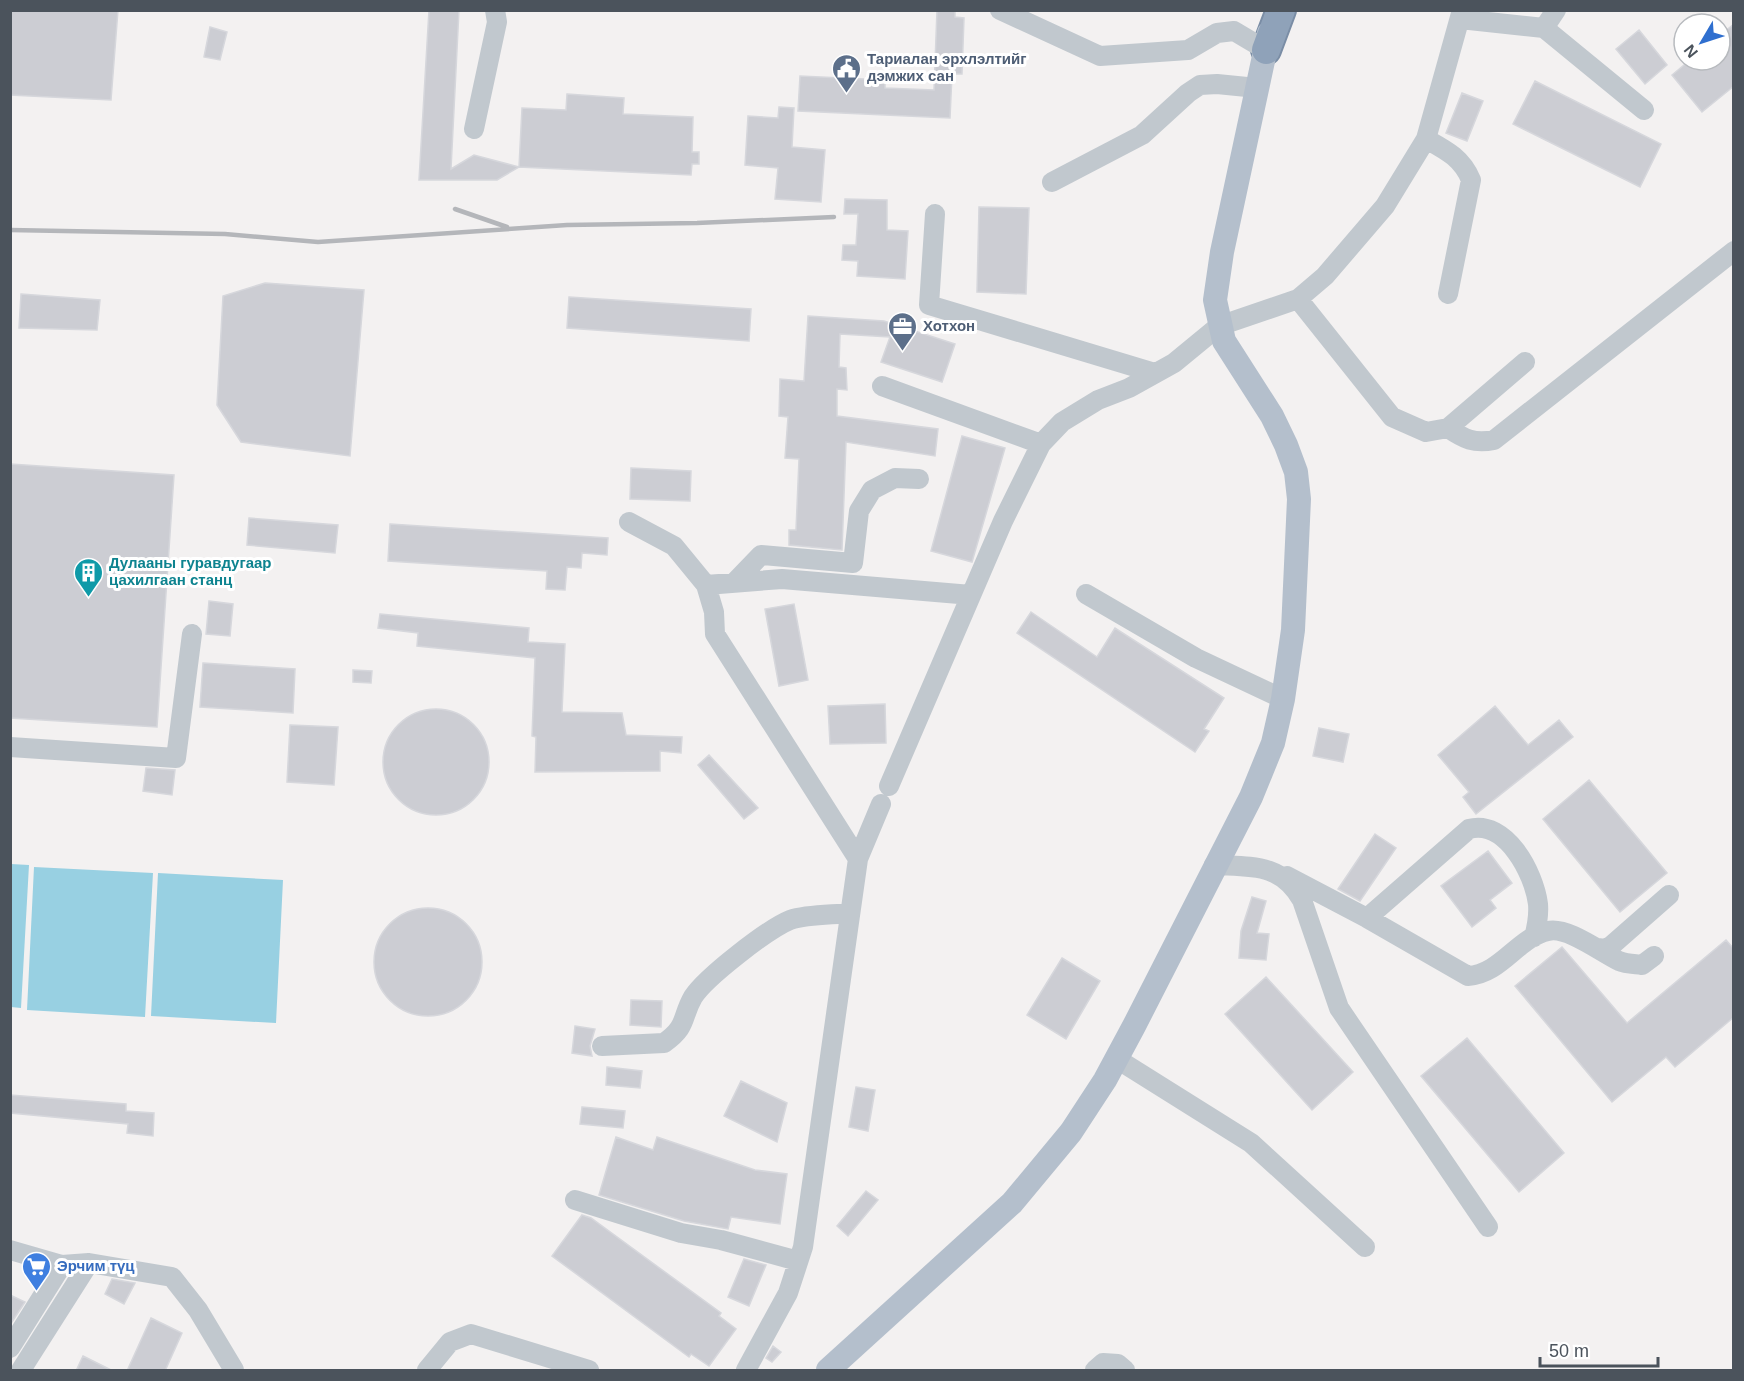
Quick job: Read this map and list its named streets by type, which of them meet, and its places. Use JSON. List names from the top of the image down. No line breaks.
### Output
{"places":{"public building":["Тариалан эрхлэлтийг дэмжих сан"],"office":["Хотхон"],"building":["Дулааны гуравдугаар цахилгаан станц"],"supermarket":["Эрчим түц"]},"scale_bar":"50 m","north":"bottom left"}
